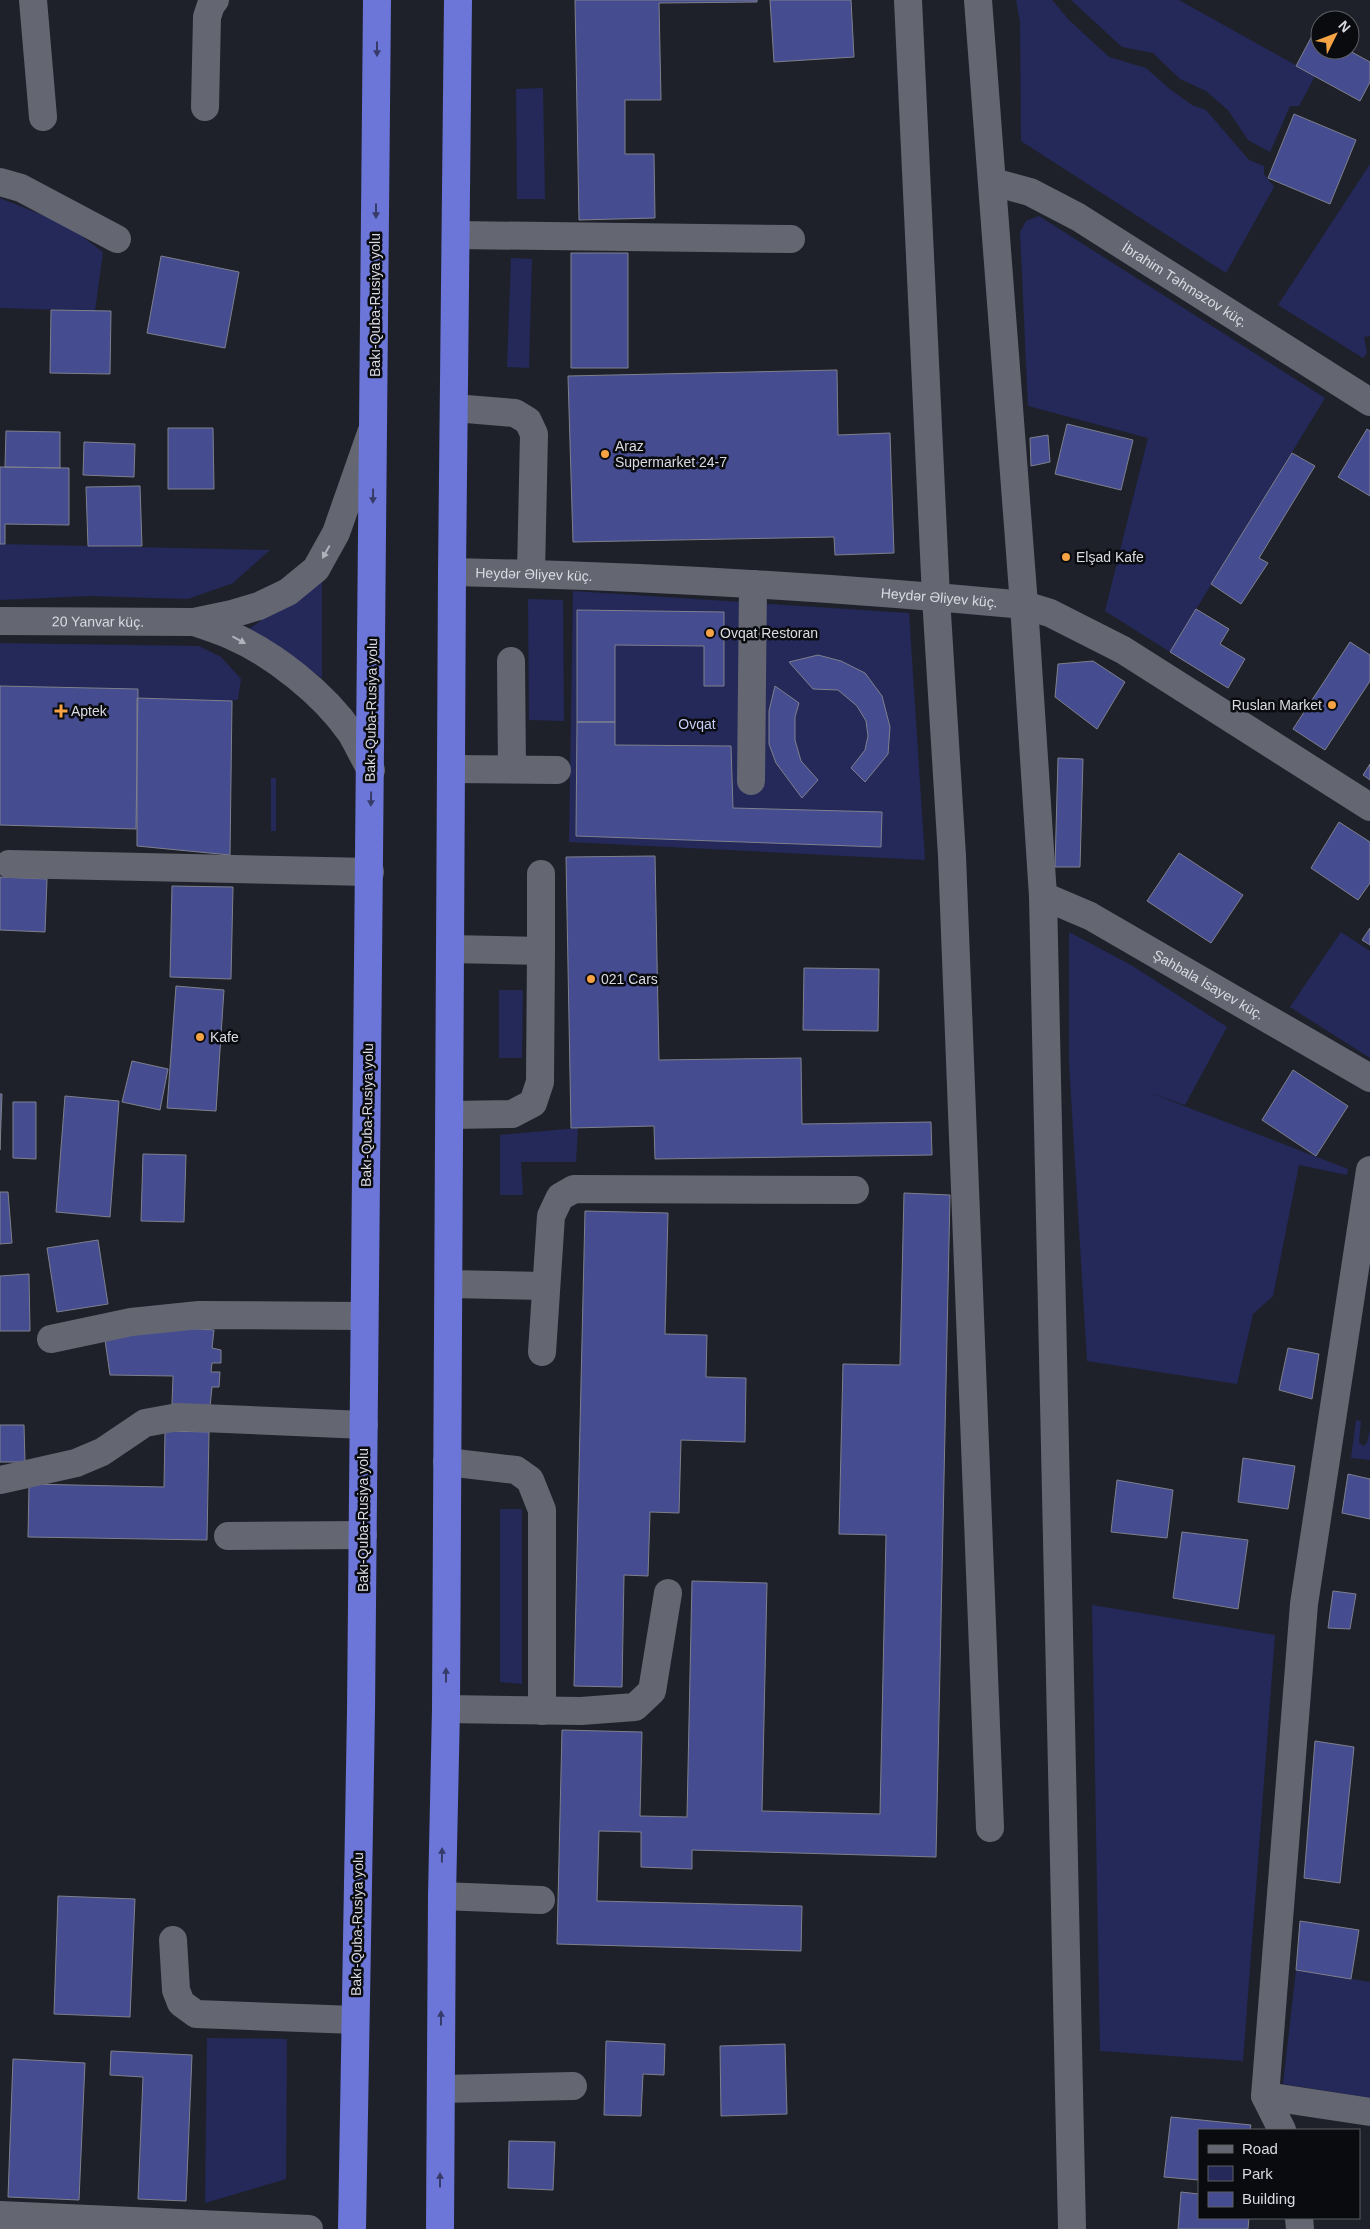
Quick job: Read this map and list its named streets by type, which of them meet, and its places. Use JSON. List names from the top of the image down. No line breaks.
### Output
{"streets":{"highway":["Bakı-Quba-Rusiya yolu"],"street":["İbrahim Təhməzov küç.","Heydər Əliyev küç.","20 Yanvar küç.","Şahbala İsayev küç."]},"parks":["Ovqat"],"places":{"other":["Araz Supermarket 24-7","Elşad Kafe","Ovqat Restoran","Ruslan Market","021 Cars","Kafe"],"health":["Aptek"]},"legend":["Road","Park","Building"],"north":"top right"}
